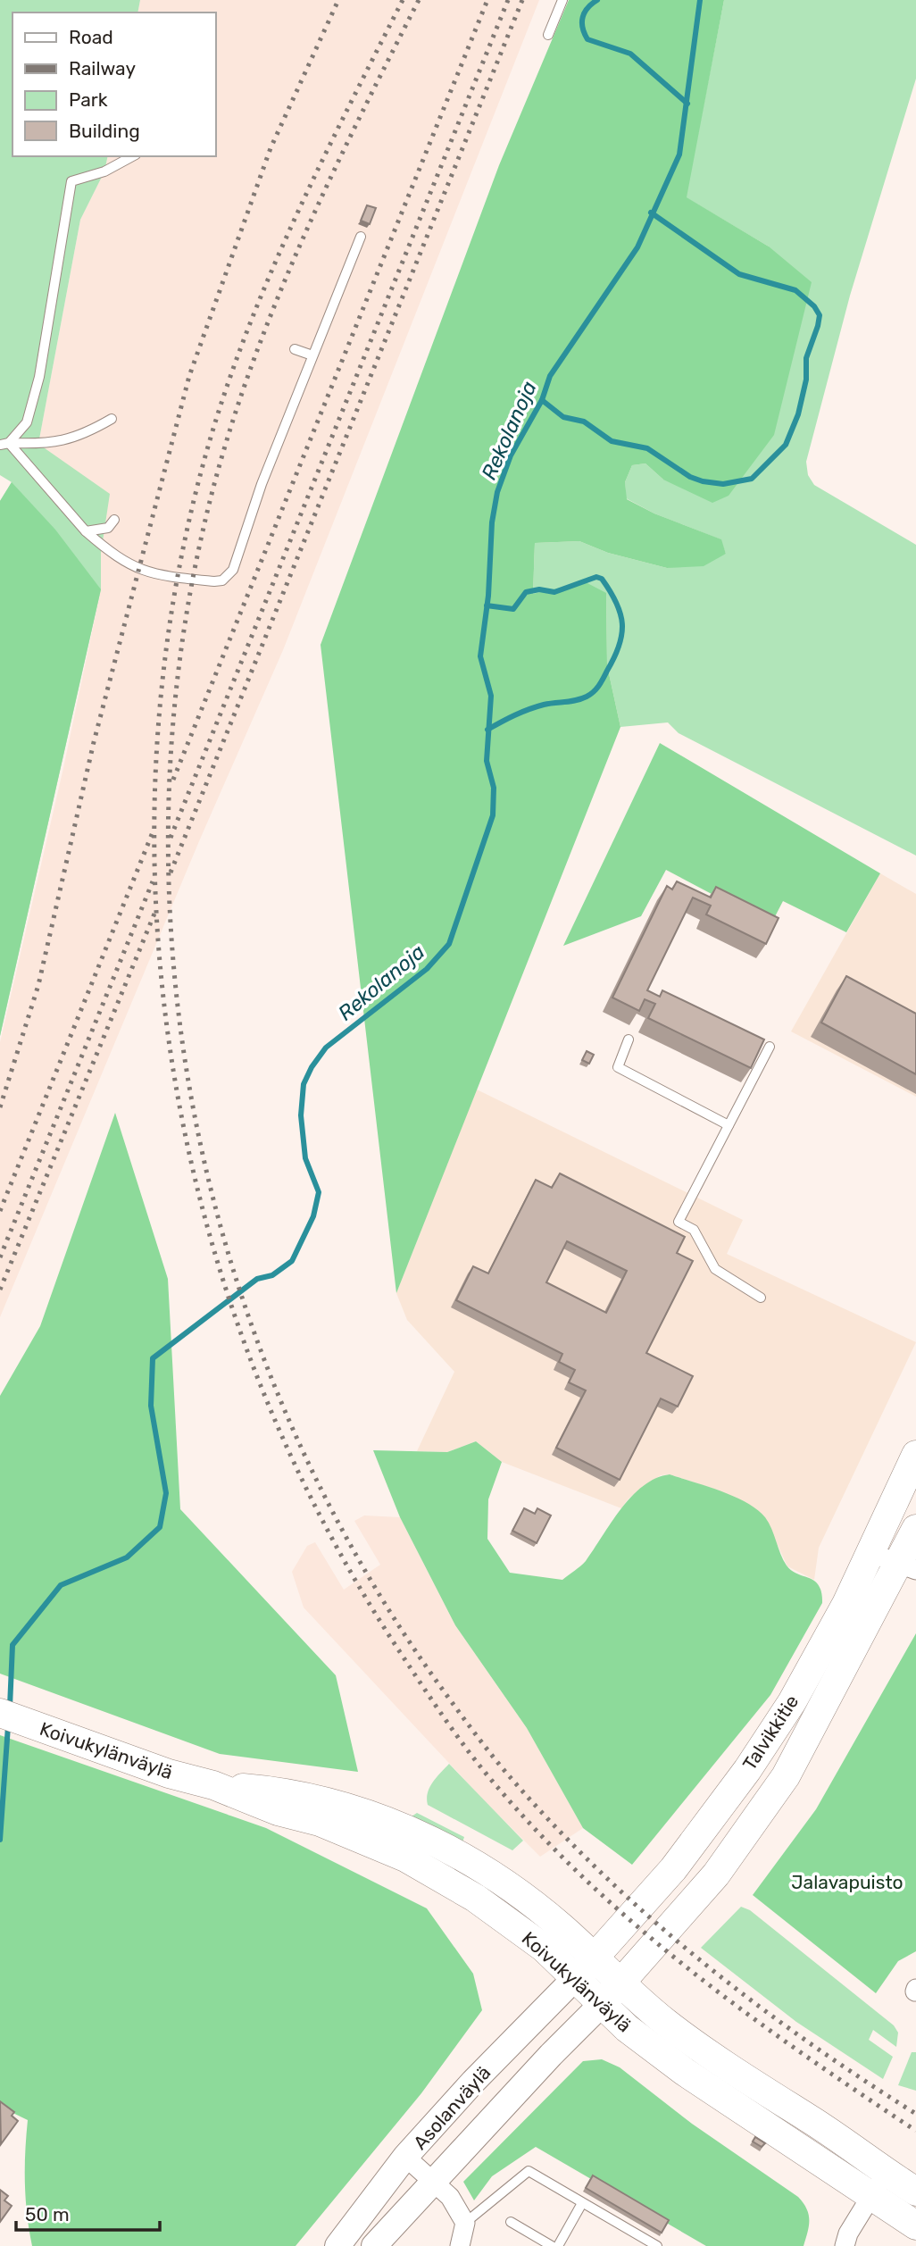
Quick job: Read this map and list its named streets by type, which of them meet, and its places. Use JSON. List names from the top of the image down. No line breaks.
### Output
{"streets":{"main road":["Talvikkitie","Koivukylänväylä","Asolanväylä"]},"crossings":[["Talvikkitie","Koivukylänväylä"],["Talvikkitie","Asolanväylä"],["Koivukylänväylä","Asolanväylä"]],"water":["Rekolanoja"],"parks":["Jalavapuisto"],"legend":["Road","Railway","Park","Building"],"scale_bar":"50 m"}
